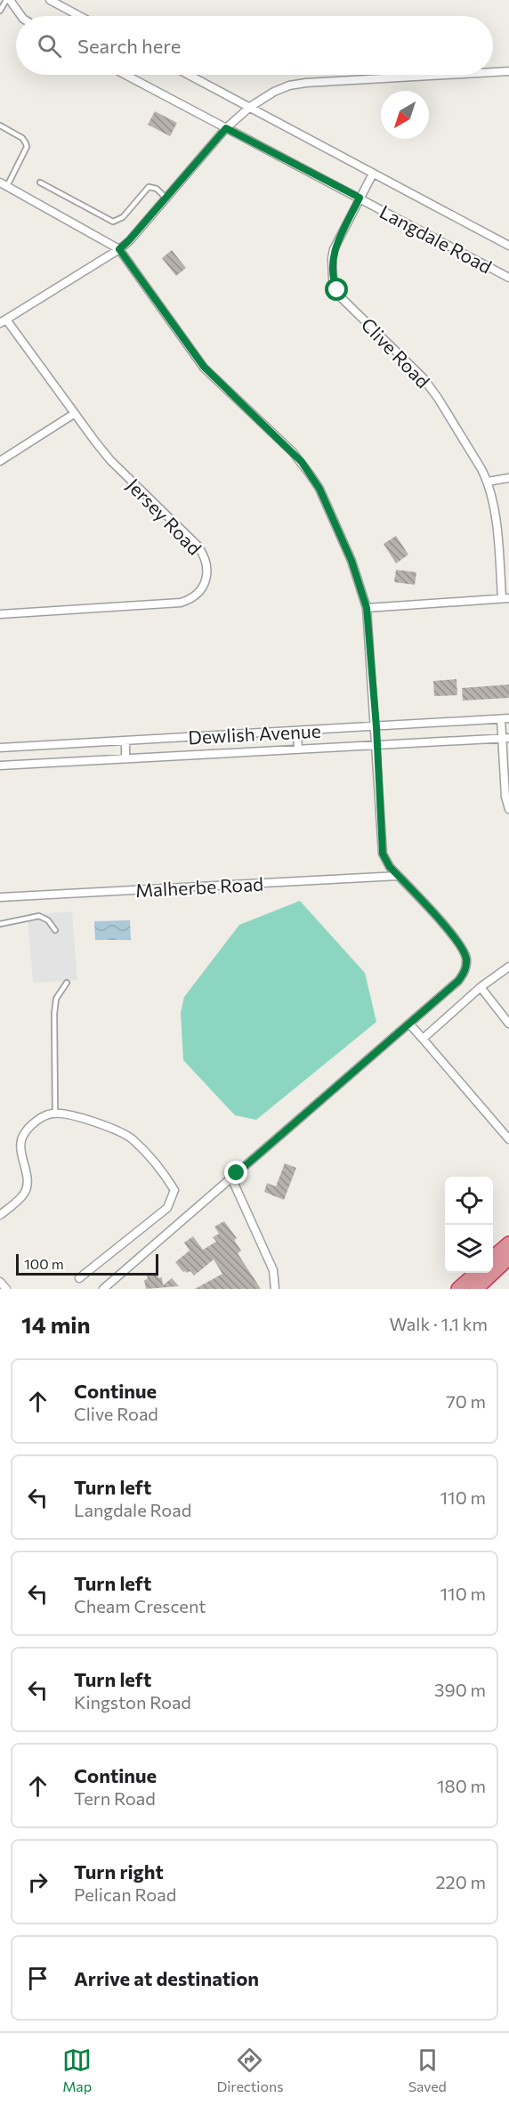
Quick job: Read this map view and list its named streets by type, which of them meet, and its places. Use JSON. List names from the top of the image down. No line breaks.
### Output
{"streets":{"street":["Langdale Road","Clive Road","Jersey Road","Dewlish Avenue","Malherbe Road"]},"crossings":[["Langdale Road","Clive Road"]],"scale_bar":"100 m","north":"bottom left","page":{"search":"Search here","scale":"100 m","heading":["14 min","Walk · 1.1 km"],"list":[["Continue","Clive Road","70 m"],["Turn left","Langdale Road","110 m"],["Turn left","Cheam Crescent","110 m"],["Turn left","Kingston Road","390 m"],["Continue","Tern Road","180 m"],["Turn right","Pelican Road","220 m"],"Arrive at destination"],"nav":["Map","Directions","Saved"]}}
